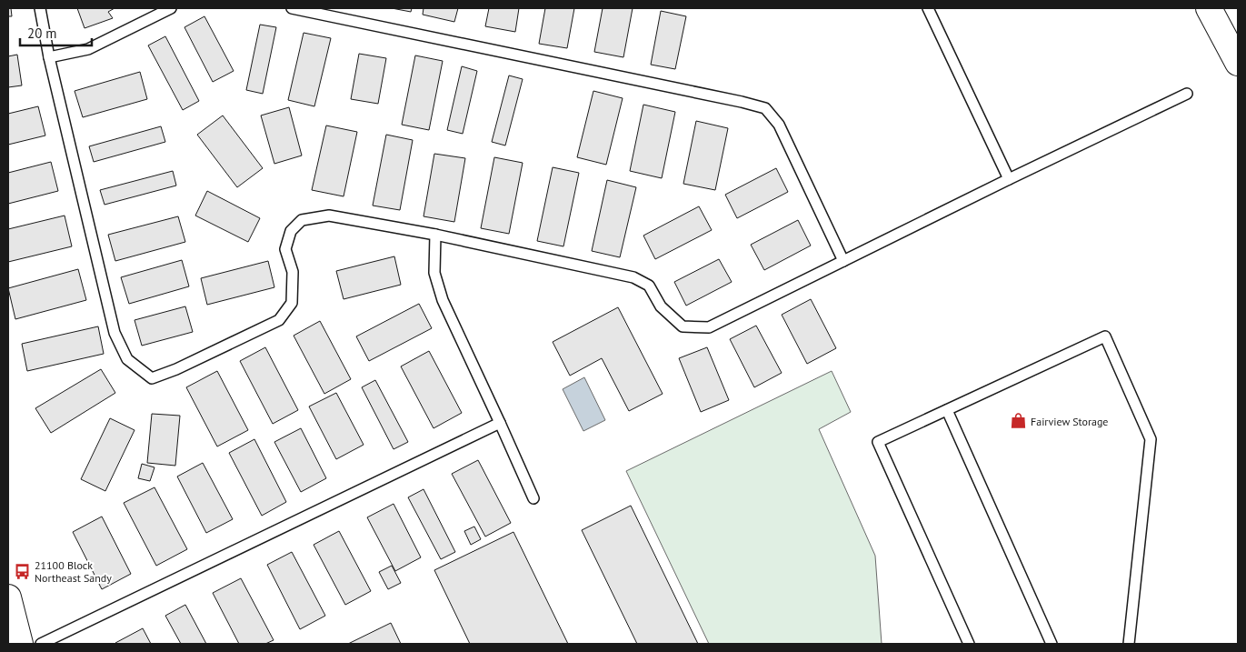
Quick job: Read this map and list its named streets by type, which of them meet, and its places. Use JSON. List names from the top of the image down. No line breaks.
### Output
{"places":{"shop":["Fairview Storage"],"bus stop":["21100 Block Northeast Sandy"]},"scale_bar":"20 m"}
